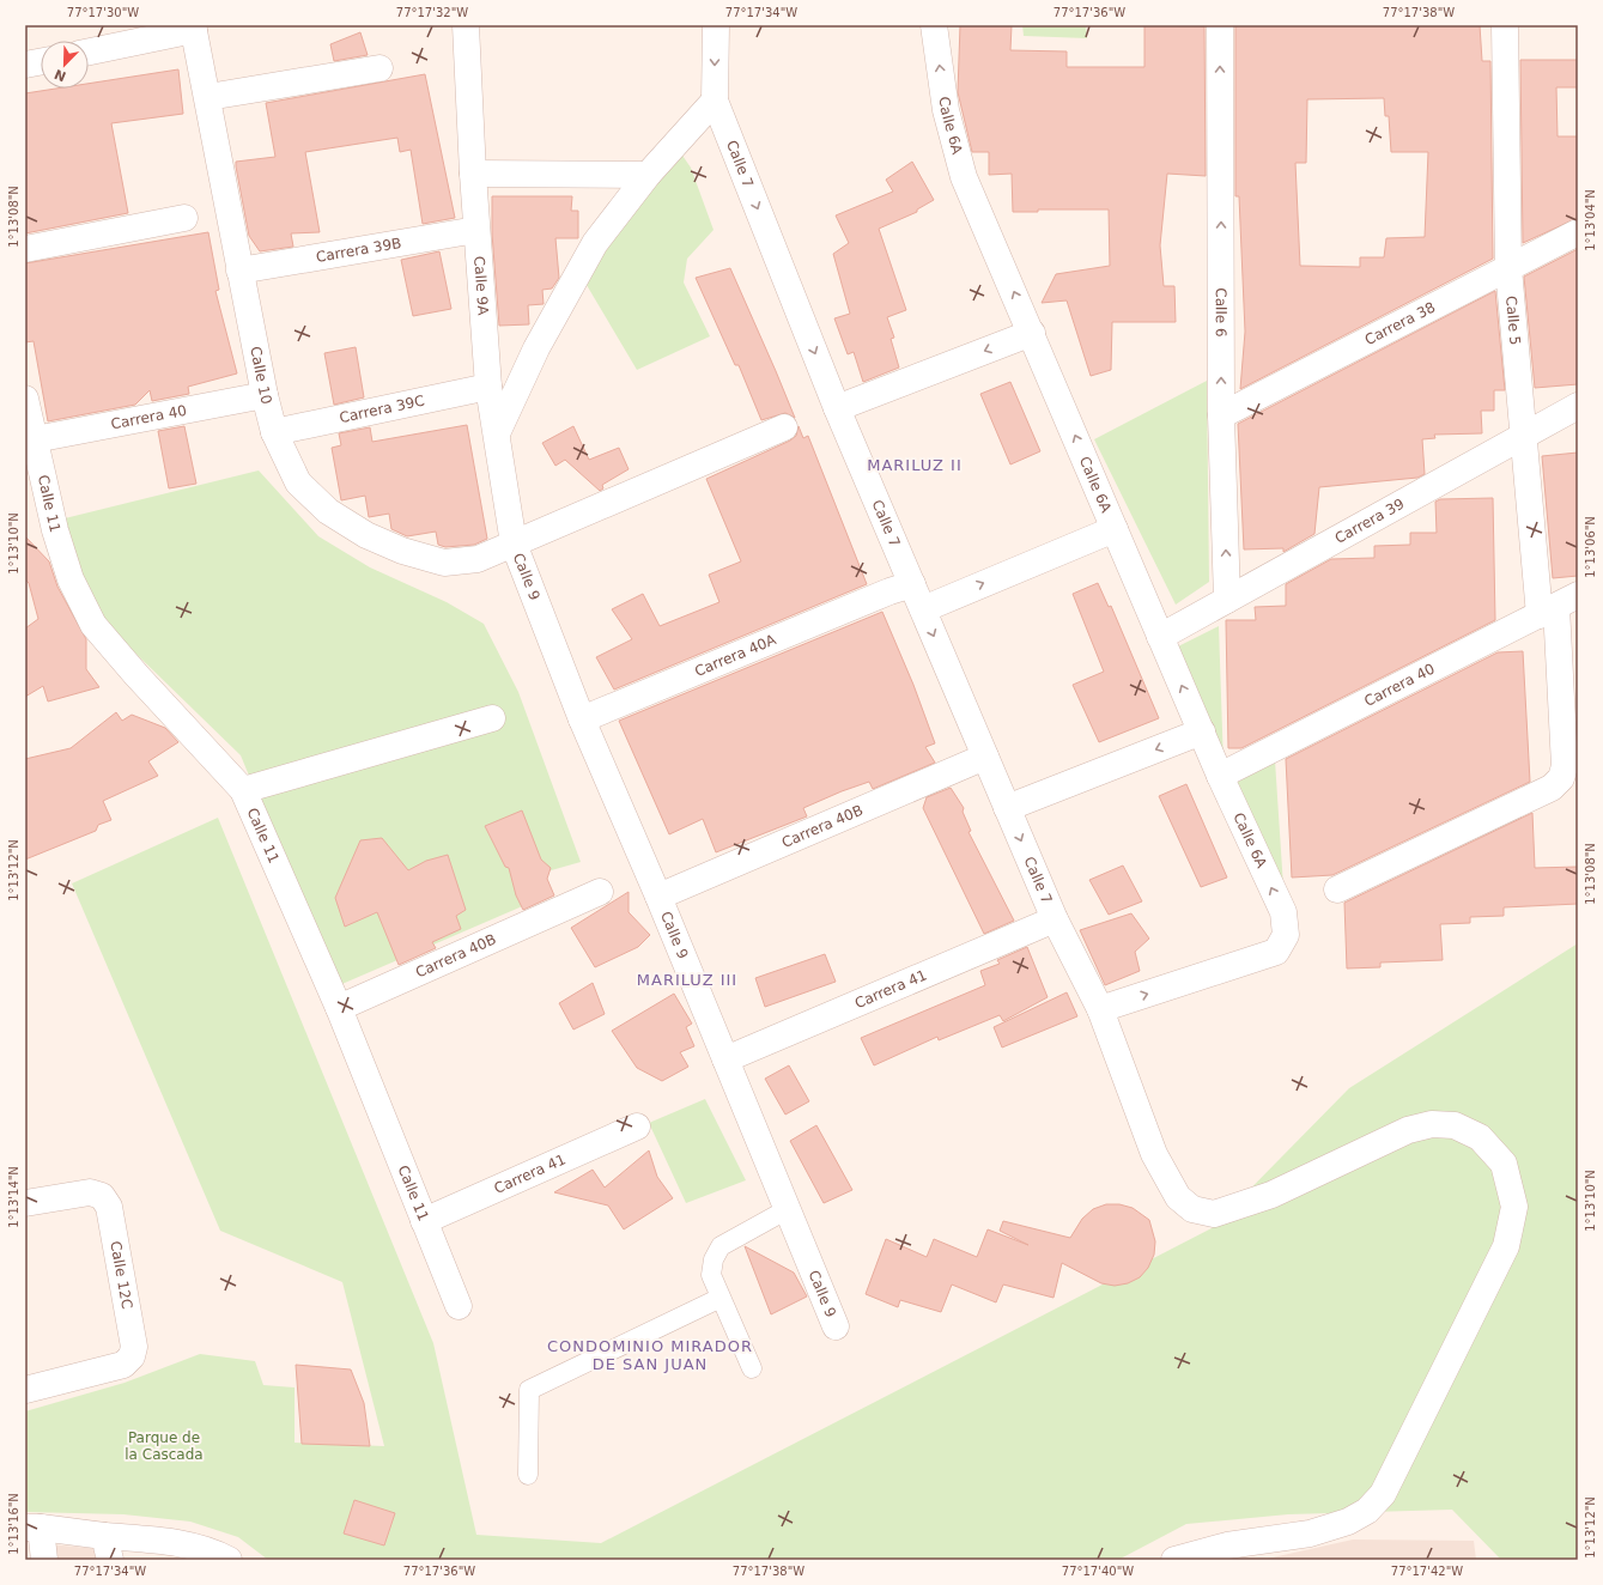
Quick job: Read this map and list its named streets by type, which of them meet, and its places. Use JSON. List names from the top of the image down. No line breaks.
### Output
{"streets":{"street":["Calle 6A","Calle 7","Carrera 39B","Calle 9A","Calle 6","Calle 5","Carrera 38","Calle 10","Carrera 39C","Carrera 40","Calle 11","Carrera 39","Calle 9","Carrera 40A","Carrera 40B","Carrera 41","Calle 12C"]},"crossings":[["Calle 6A","Calle 7"],["Calle 6A","Carrera 40"],["Calle 6A","Carrera 39"],["Calle 7","Carrera 40A"],["Calle 7","Carrera 40B"],["Calle 7","Carrera 41"],["Carrera 39B","Calle 9A"],["Carrera 39B","Calle 10"],["Calle 9A","Calle 10"],["Calle 9A","Carrera 39C"],["Calle 9A","Calle 9"],["Calle 6","Carrera 38"],["Calle 6","Carrera 39"],["Calle 5","Carrera 38"],["Calle 5","Carrera 40"],["Calle 5","Carrera 39"],["Calle 10","Carrera 39C"],["Calle 10","Carrera 40"],["Calle 10","Calle 9"],["Carrera 40","Calle 11"],["Calle 11","Carrera 40B"],["Calle 11","Carrera 41"],["Calle 9","Carrera 40A"],["Calle 9","Carrera 40B"],["Calle 9","Carrera 41"]],"one_way":["Calle 6A","Calle 6"],"districts":["MARILUZ II","MARILUZ III","CONDOMINIO MIRADOR DE SAN JUAN"],"parks":["Parque de la Cascada"],"north":"bottom left","coordinates":["77°17'30\"W","77°17'32\"W","77°17'34\"W","77°17'36\"W","77°17'38\"W","1°13'08\"N","1°13'04\"N","1°13'10\"N","1°13'06\"N","1°13'12\"N","1°13'14\"N","1°13'16\"N","77°17'40\"W","77°17'42\"W"]}
